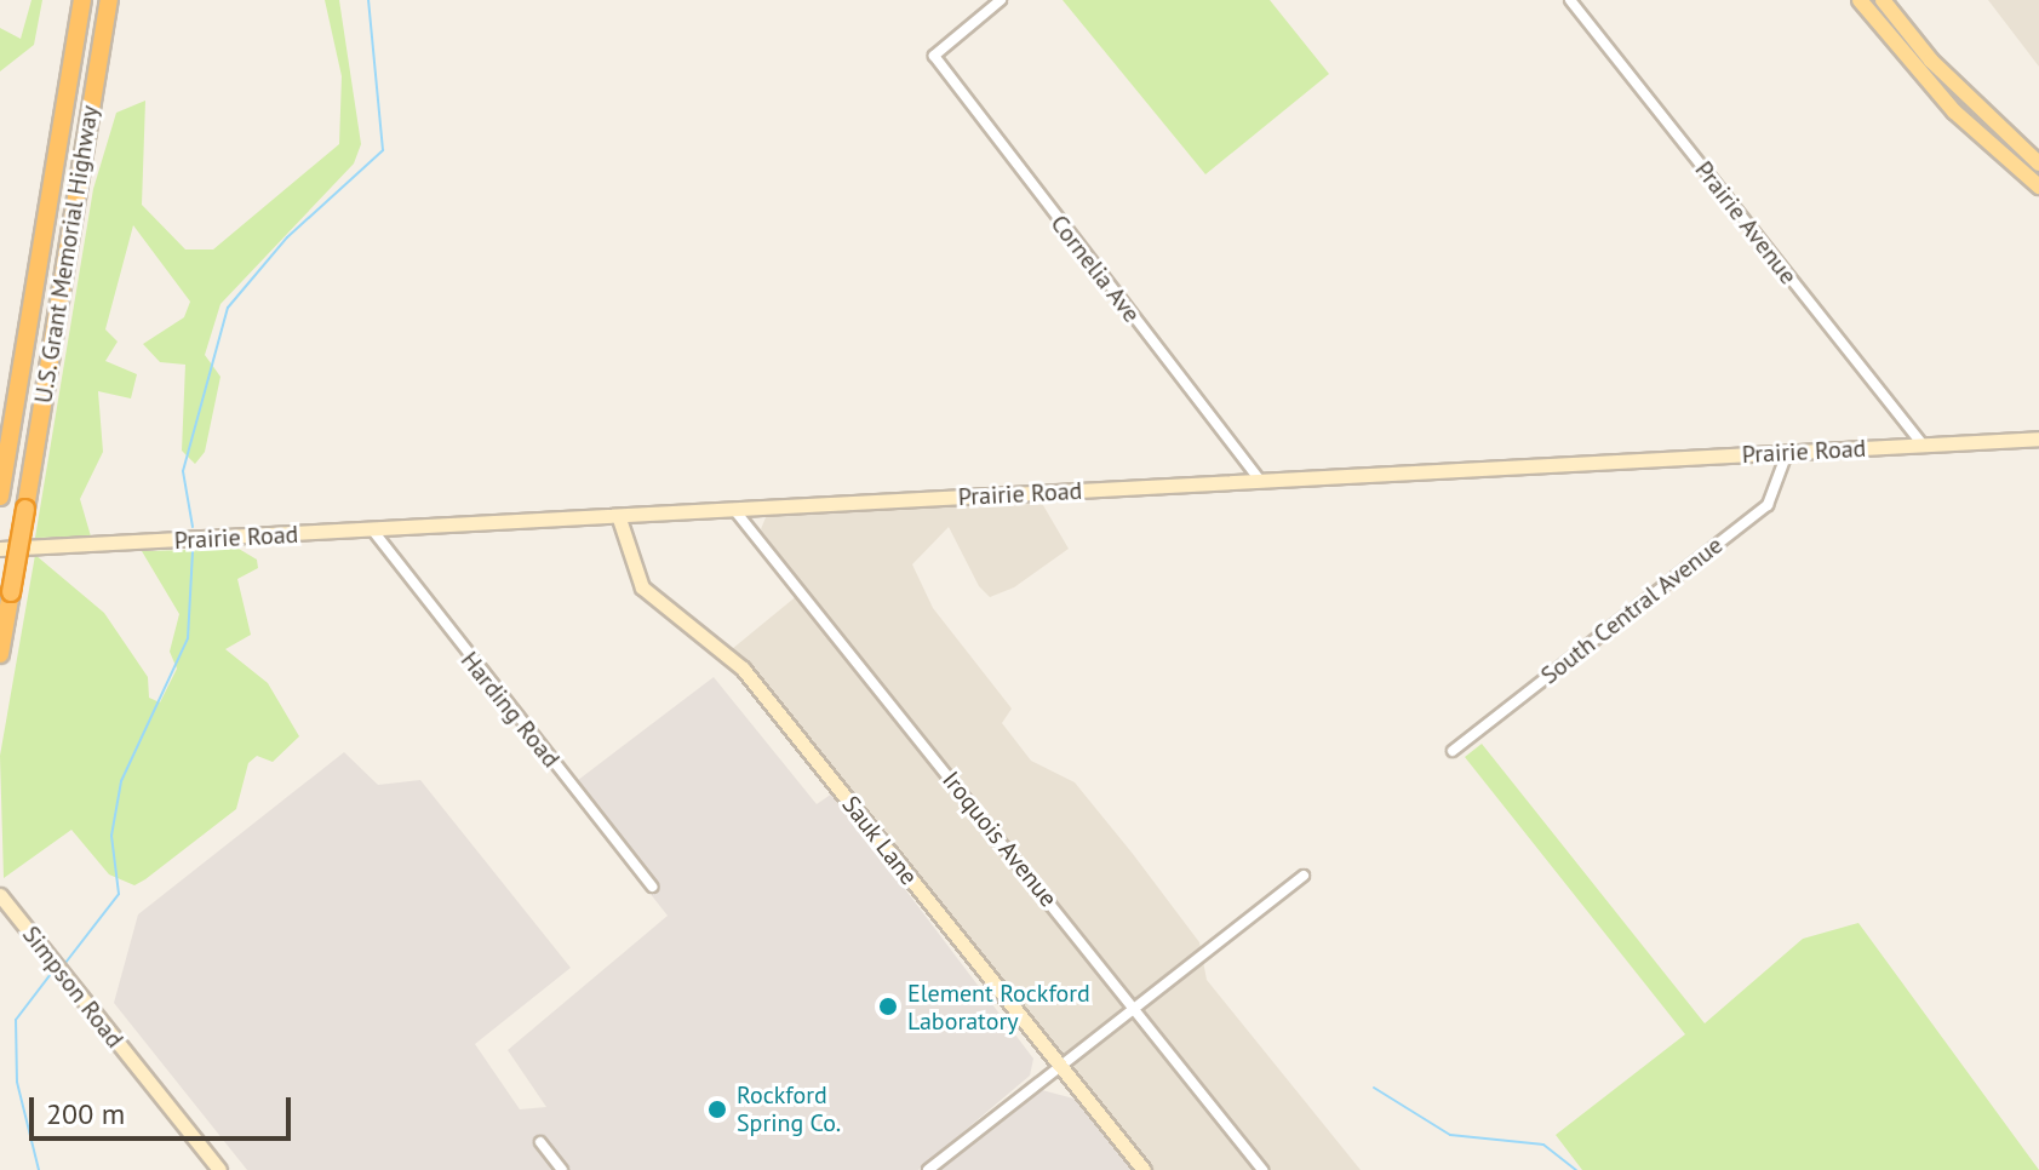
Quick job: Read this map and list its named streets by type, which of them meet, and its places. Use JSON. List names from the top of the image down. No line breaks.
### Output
{"streets":{"highway":["U.S. Grant Memorial Highway"],"street":["Prairie Avenue","Cornelia Ave","Prairie Road","South Central Avenue","Harding Road","Iroquois Avenue","Sauk Lane","Simpson Road"]},"crossings":[["Prairie Avenue","Prairie Road"],["Cornelia Ave","Prairie Road"],["Prairie Road","South Central Avenue"],["Prairie Road","Harding Road"],["Prairie Road","Iroquois Avenue"],["Prairie Road","Sauk Lane"]],"places":["Element Rockford Laboratory","Rockford Spring Co."],"scale_bar":"200 m"}
